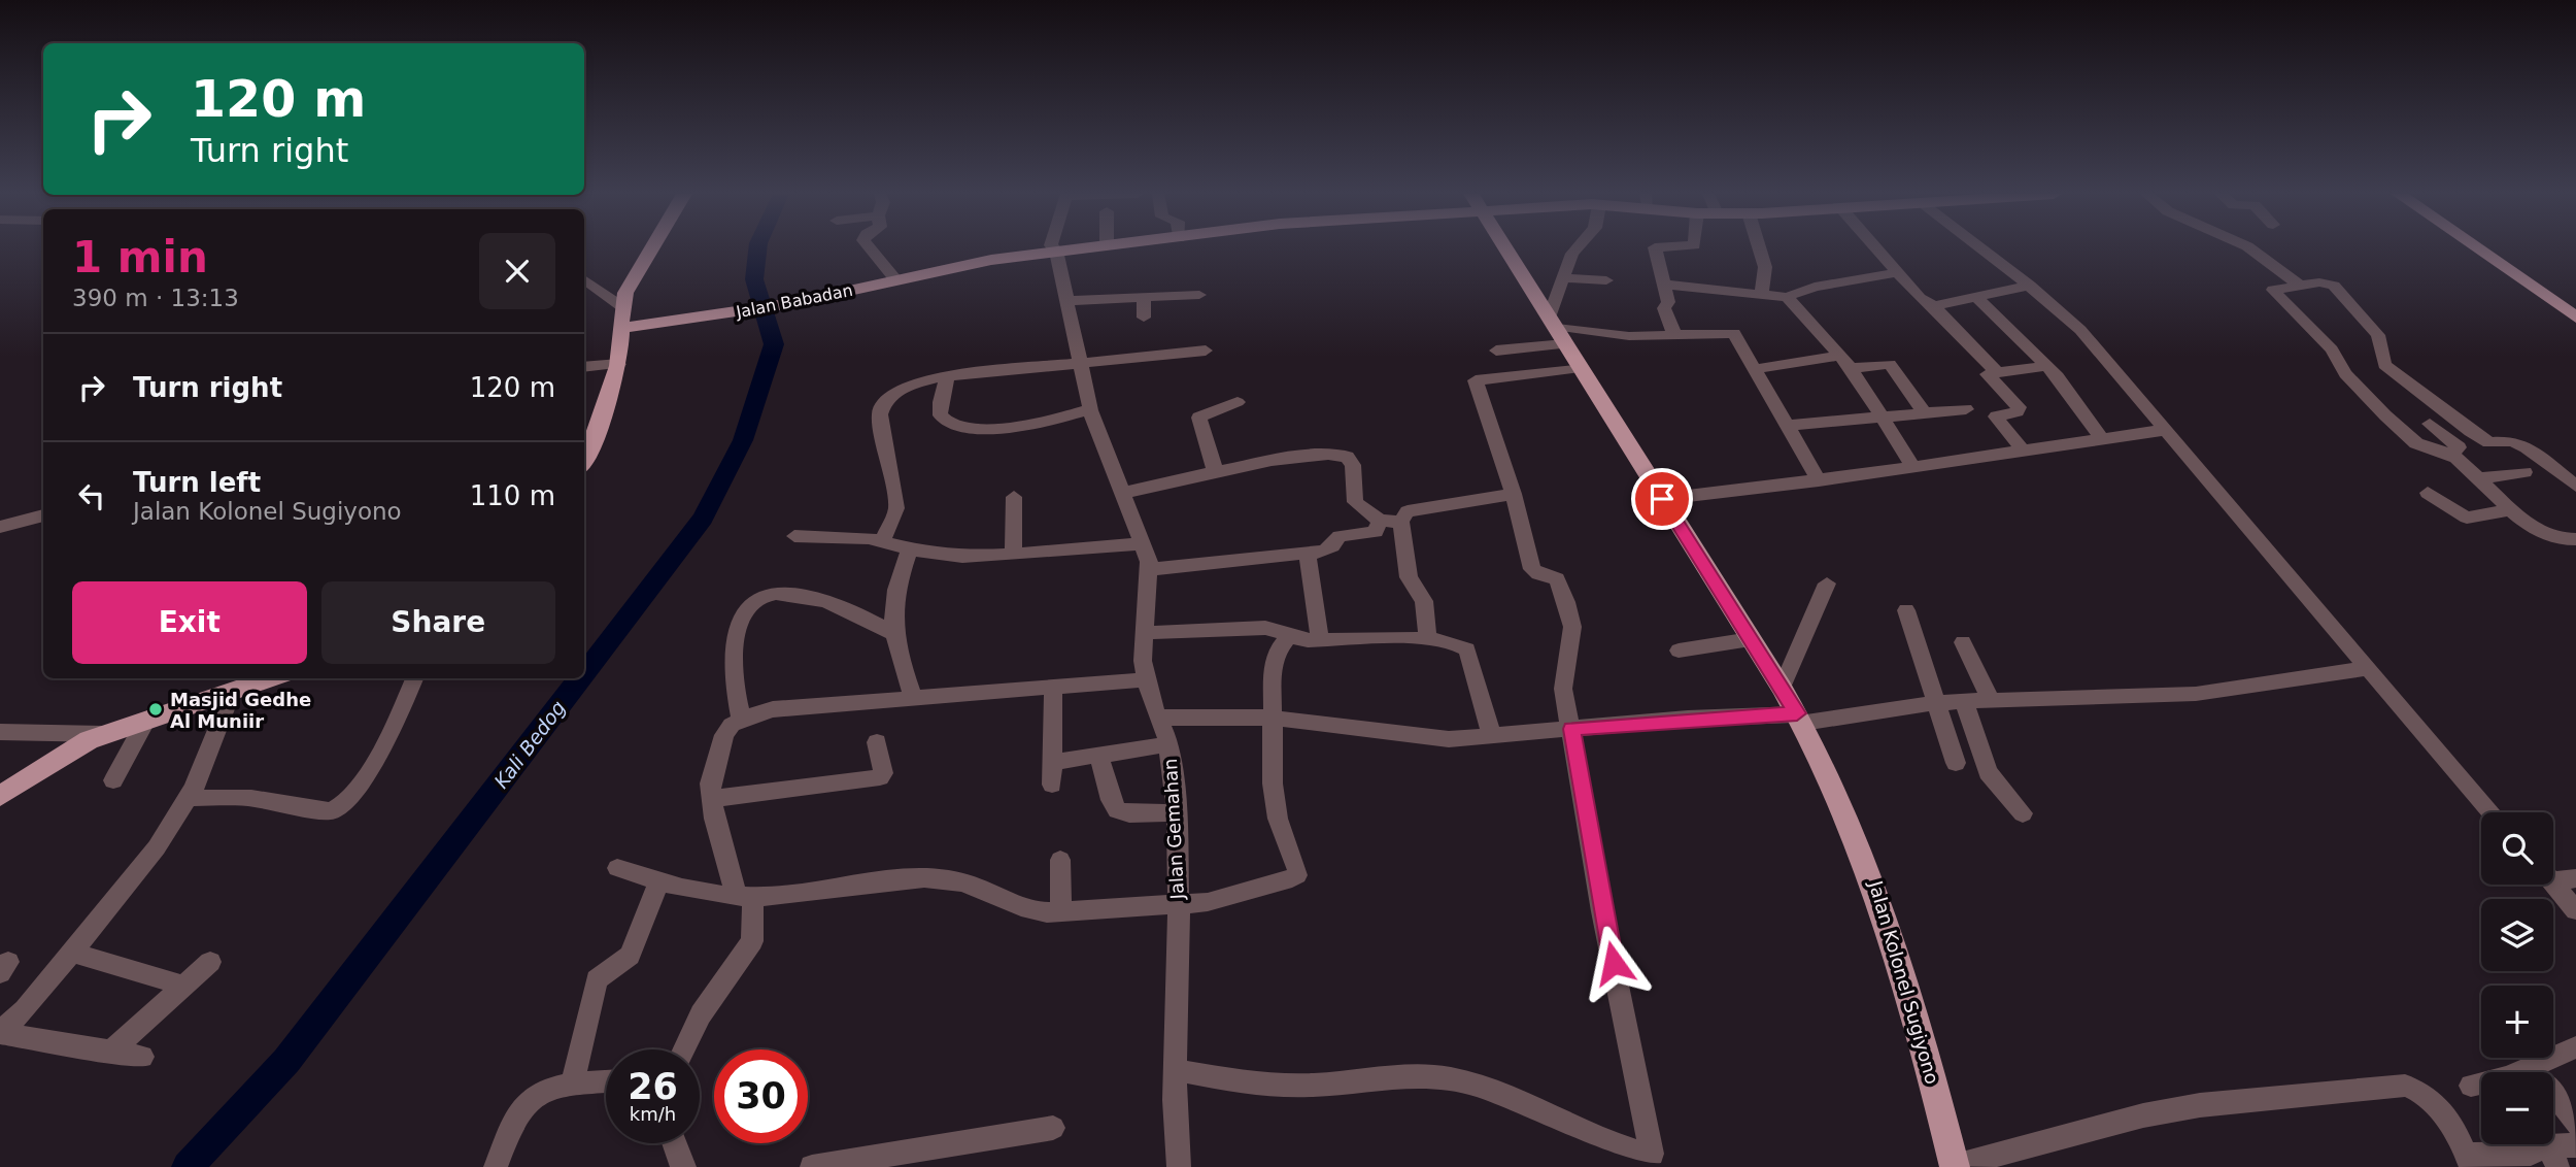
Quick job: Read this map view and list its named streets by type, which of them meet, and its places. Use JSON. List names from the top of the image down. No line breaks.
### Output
{"streets":{"main road":["Jalan Babadan","Jalan Kolonel Sugiyono"],"street":["Jalan Gemahan"]},"crossings":[["Jalan Babadan","Jalan Gemahan"]],"water":["Kali Bedog"],"places":["Masjid Gedhe Al Muniir"],"page":{"turn":["120 m","Turn right"],"heading":["1 min","390 m · 13:13"],"list":[{"name":"Turn right","value":"120 m"},{"name":"Turn left","note":"Jalan Kolonel Sugiyono","value":"110 m"}],"buttons":["Exit","Share"],"map_buttons":["+","−"],"speed":"26 km/h","limit":"30"}}
